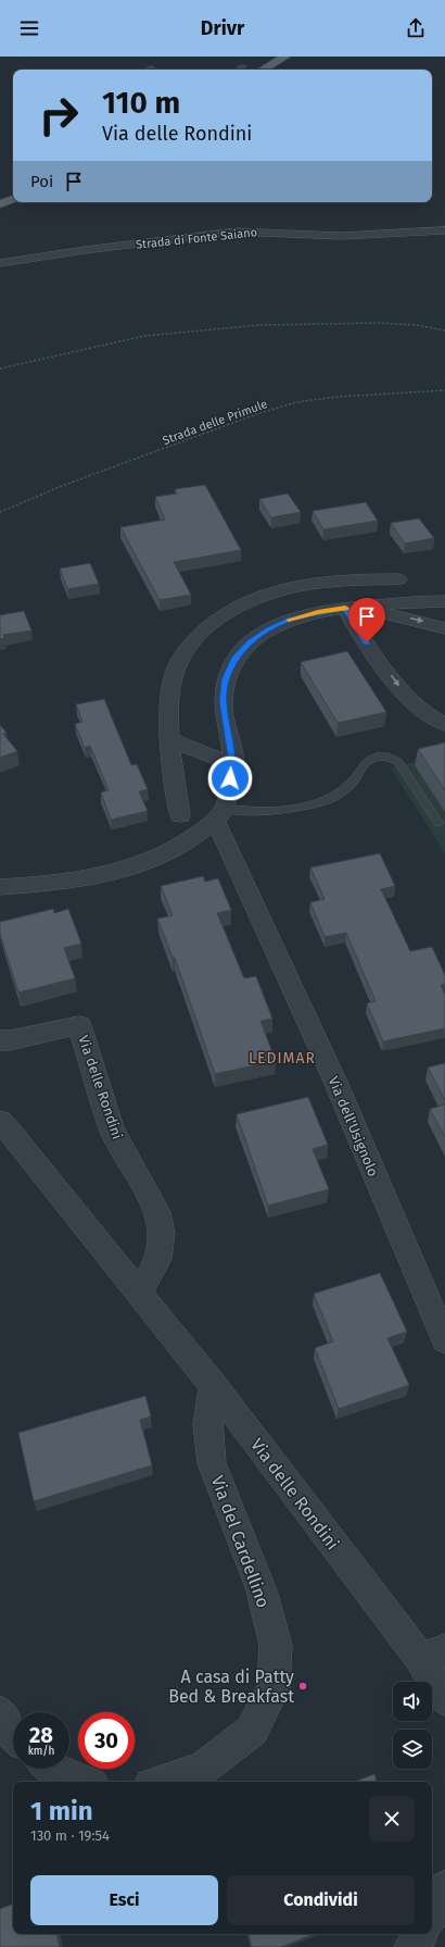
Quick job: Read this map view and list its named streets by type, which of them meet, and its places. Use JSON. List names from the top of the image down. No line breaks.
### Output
{"streets":{"street":["Strada di Fonte Saiano","Via delle Rondini","Via dell'Usignolo","Via del Cardellino"],"path":["Strada delle Primule"]},"crossings":[["Via delle Rondini","Via del Cardellino"]],"districts":["LEDIMAR"],"places":["A casa di Patty Bed & Breakfast"],"page":{"header":"Drivr","turn":["110 m","Via delle Rondini"],"then":"Poi","speed":"28 km/h","limit":"30","heading":["1 min","130 m · 19:54"],"buttons":["Esci","Condividi"]}}
